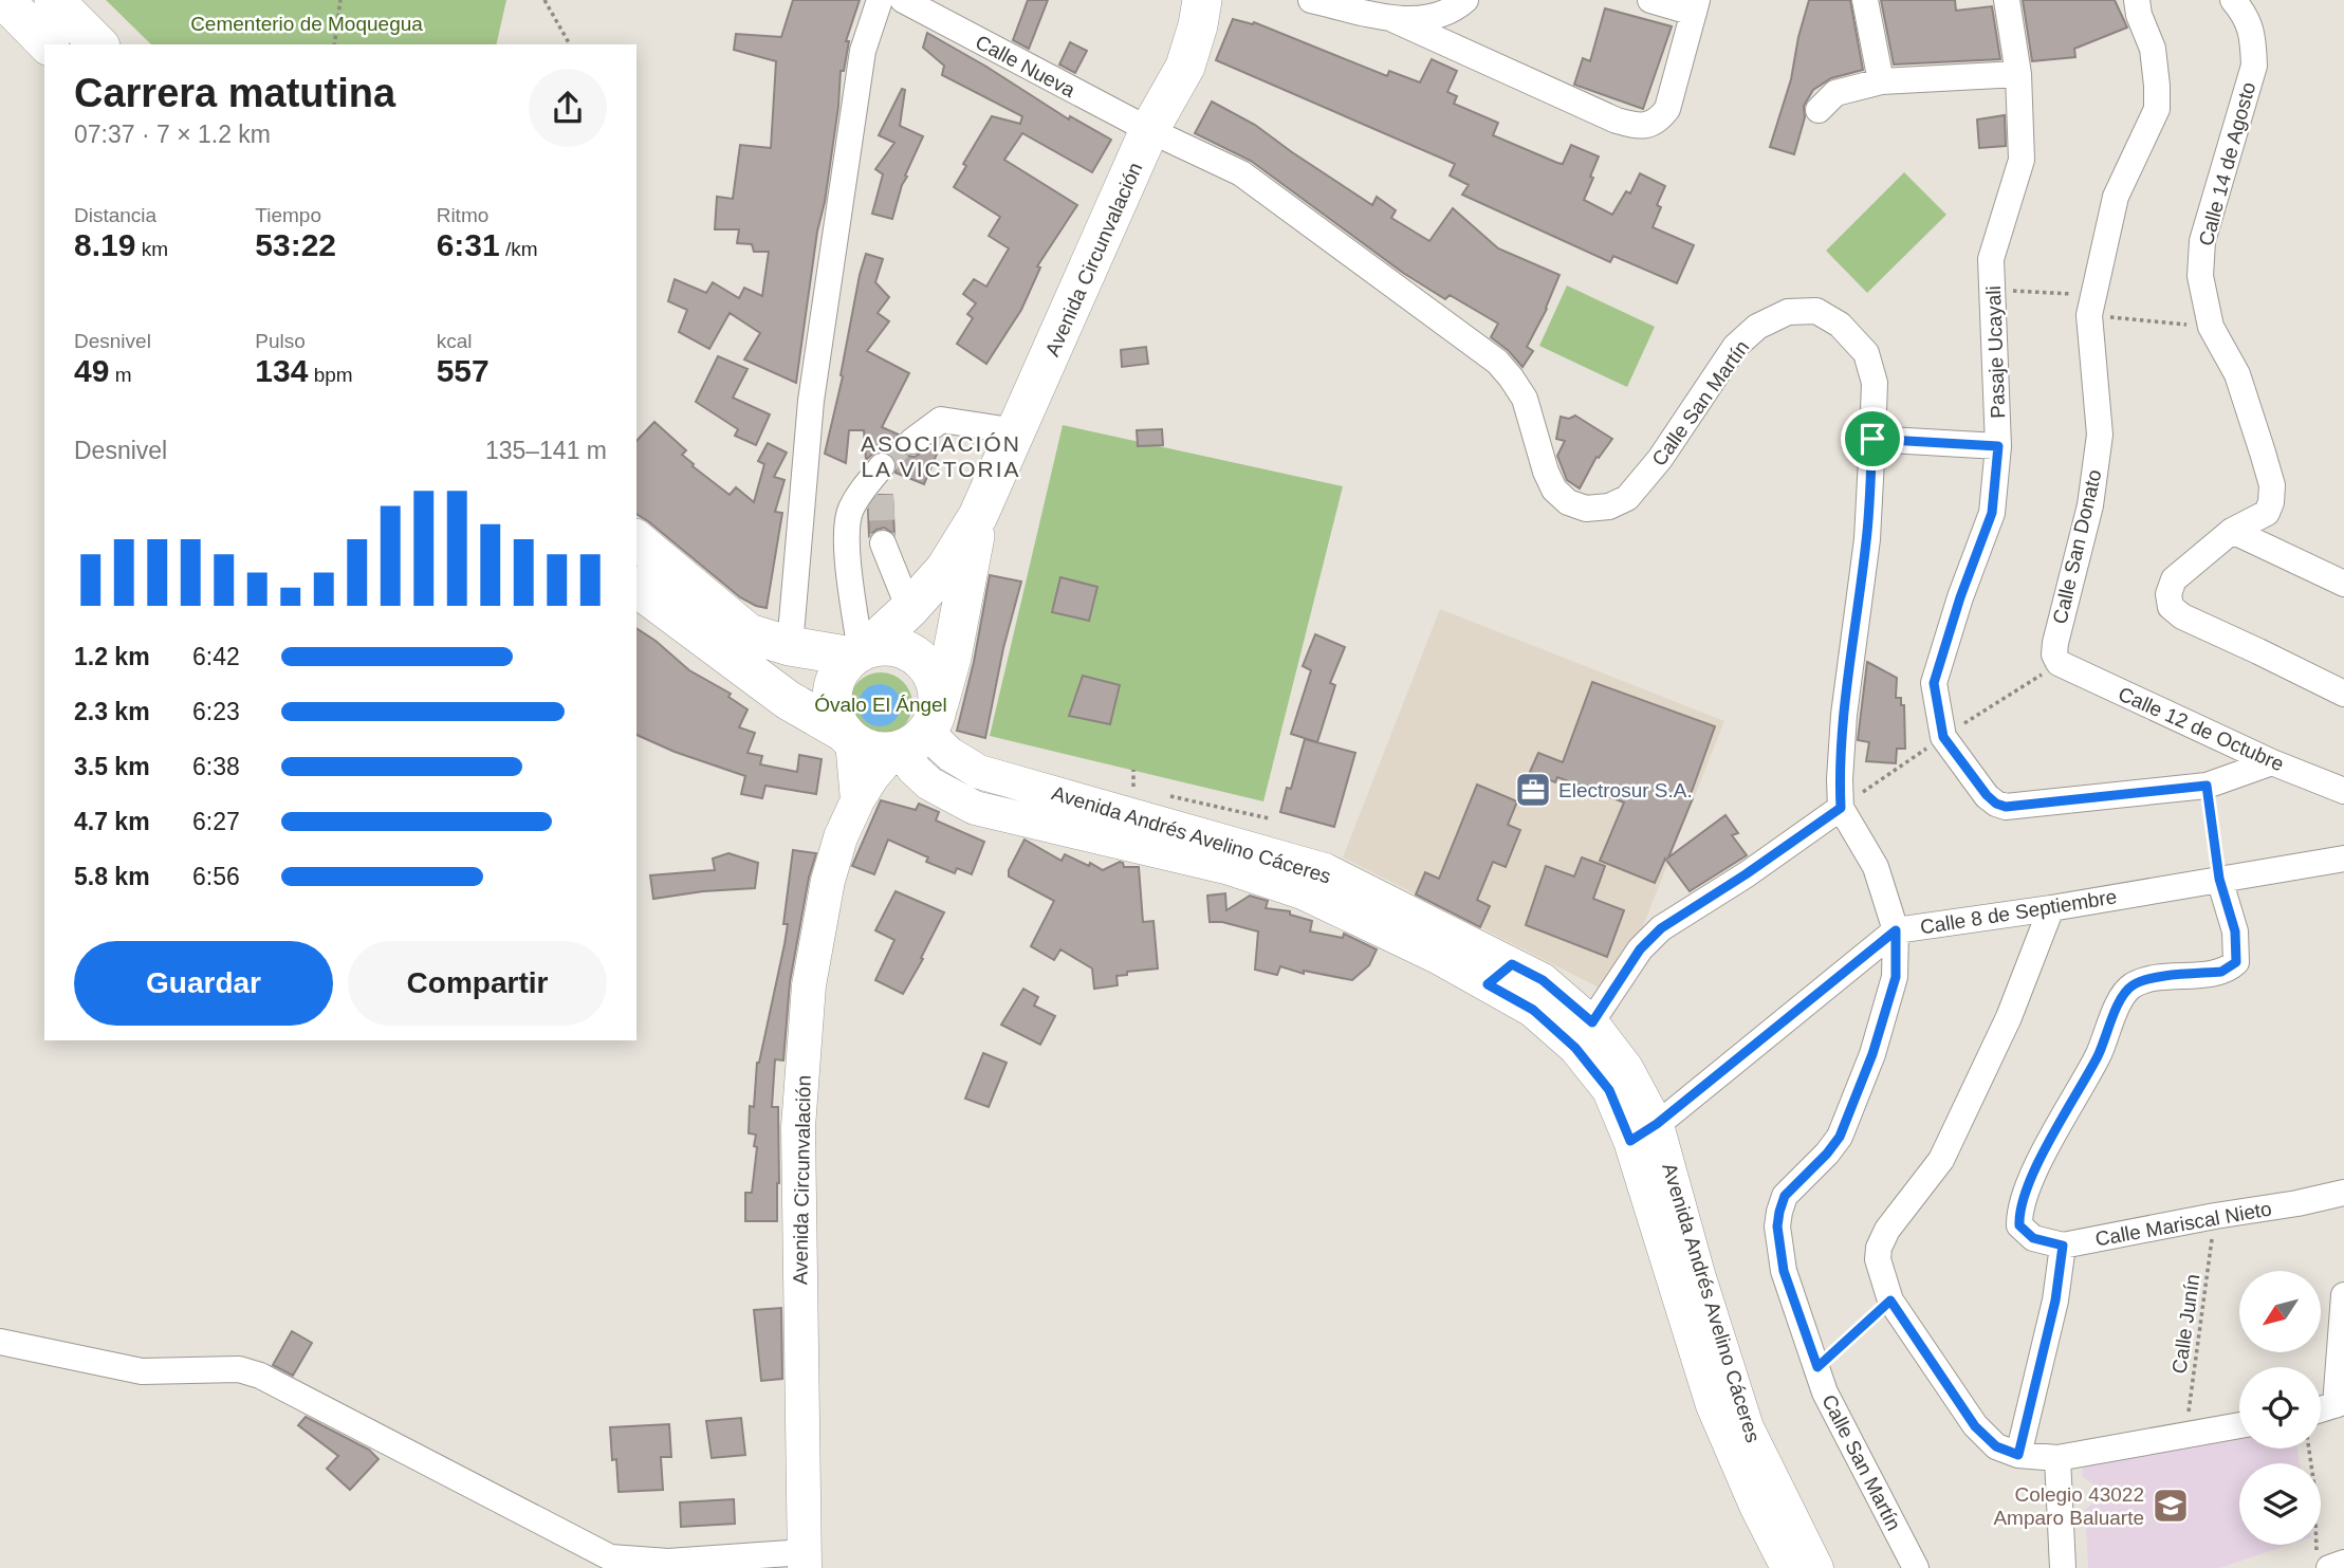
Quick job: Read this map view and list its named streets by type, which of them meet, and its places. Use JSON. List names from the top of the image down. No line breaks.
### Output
{"streets":{"highway":["Avenida Circunvalación"],"main road":["Avenida Andrés Avelino Cáceres"],"street":["Calle Nueva","Calle 14 de Agosto","Pasaje Ucayali","Calle San Martín","Calle San Donato","Calle 12 de Octubre","Calle 8 de Septiembre","Calle Mariscal Nieto"],"path":["Calle Junín"]},"crossings":[["Calle Nueva","Avenida Circunvalación"],["Calle Nueva","Calle San Martín"],["Avenida Circunvalación","Calle San Martín"],["Avenida Circunvalación","Avenida Andrés Avelino Cáceres"],["Calle San Martín","Calle 8 de Septiembre"],["Calle San Donato","Calle 12 de Octubre"],["Avenida Andrés Avelino Cáceres","Calle 8 de Septiembre"],["Calle 8 de Septiembre","Calle Mariscal Nieto"],["Calle Mariscal Nieto","Calle Junín"]],"districts":["ASOCIACIÓN LA VICTORIA"],"parks":["Cementerio de Moquegua","Óvalo El Ángel"],"places":{"office":["Electrosur S.A."],"school or university":["Colegio 43022 Amparo Baluarte"]},"north":"bottom left","page":{"heading":["Carrera matutina","07:37 · 7 × 1.2 km"],"stats":[["Distancia","8.19 km"],["Tiempo","53:22"],["Ritmo","6:31 /km"],["Desnivel","49 m"],["Pulso","134 bpm"],["kcal","557"]],"chart":["Desnivel","135–141 m"],"list":[{"name":"1.2 km","note":"6:42"},{"name":"2.3 km","note":"6:23"},{"name":"3.5 km","note":"6:38"},{"name":"4.7 km","note":"6:27"},{"name":"5.8 km","note":"6:56"}],"buttons":["Guardar","Compartir"]}}
